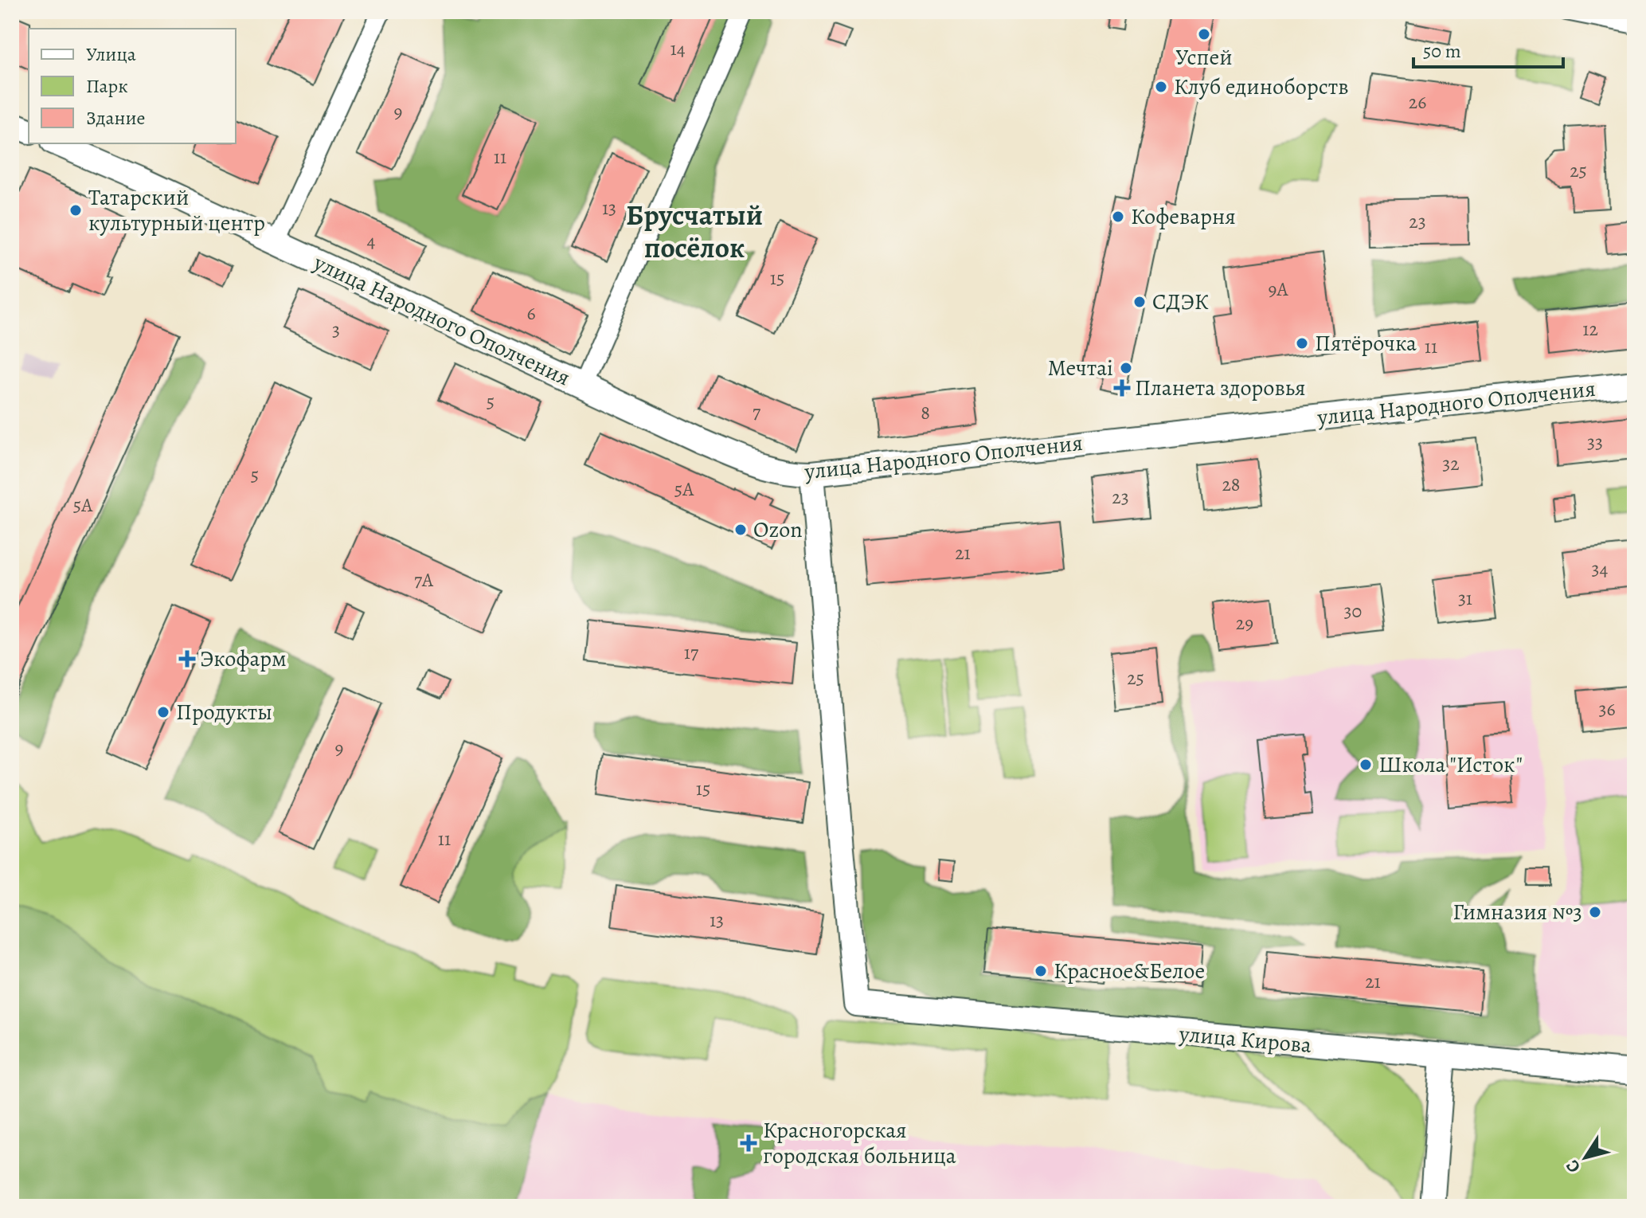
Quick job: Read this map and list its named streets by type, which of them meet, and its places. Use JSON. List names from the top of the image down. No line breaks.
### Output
{"streets":{"main road":["улица Народного Ополчения","улица Кирова"]},"crossings":[["улица Народного Ополчения","улица Кирова"]],"districts":["Брусчатый посёлок"],"places":{"other":["Успей","Клуб единоборств","Татарский культурный центр","Кофеварня","СДЭК","Пятёрочка","Мечтаi","Ozon","Продукты","Школа \"Исток\"","Гимназия №3","Красное&Белое"],"health":["Планета здоровья","Экофарм","Красногорская городская больница"]},"house_numbers":["14","26","9","11","25","13","23","4","15","9А","6","12","3","11","5","7","8","33","32","5","28","5А","23","5А","21","34","7А","31","30","29","17","25","36","9","15","11","13","21"],"legend":["Улица","Парк","Здание"],"scale_bar":"50 m","north":"bottom left"}
